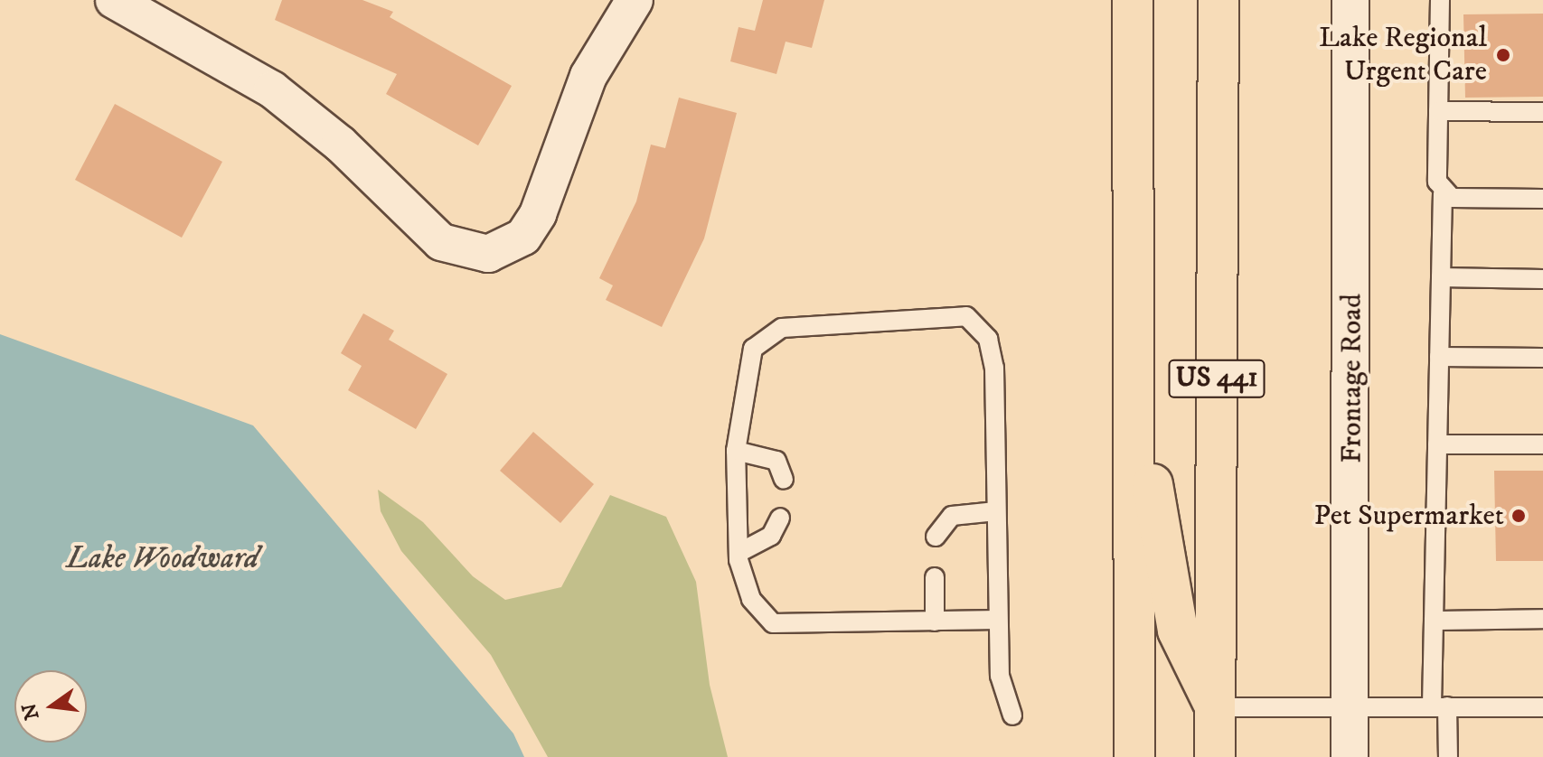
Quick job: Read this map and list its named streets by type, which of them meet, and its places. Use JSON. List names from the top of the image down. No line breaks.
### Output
{"streets":{"main road":["US 441"],"street":["Frontage Road"]},"water":["Lake Woodward"],"places":["Lake Regional Urgent Care","Pet Supermarket"],"north":"left"}
